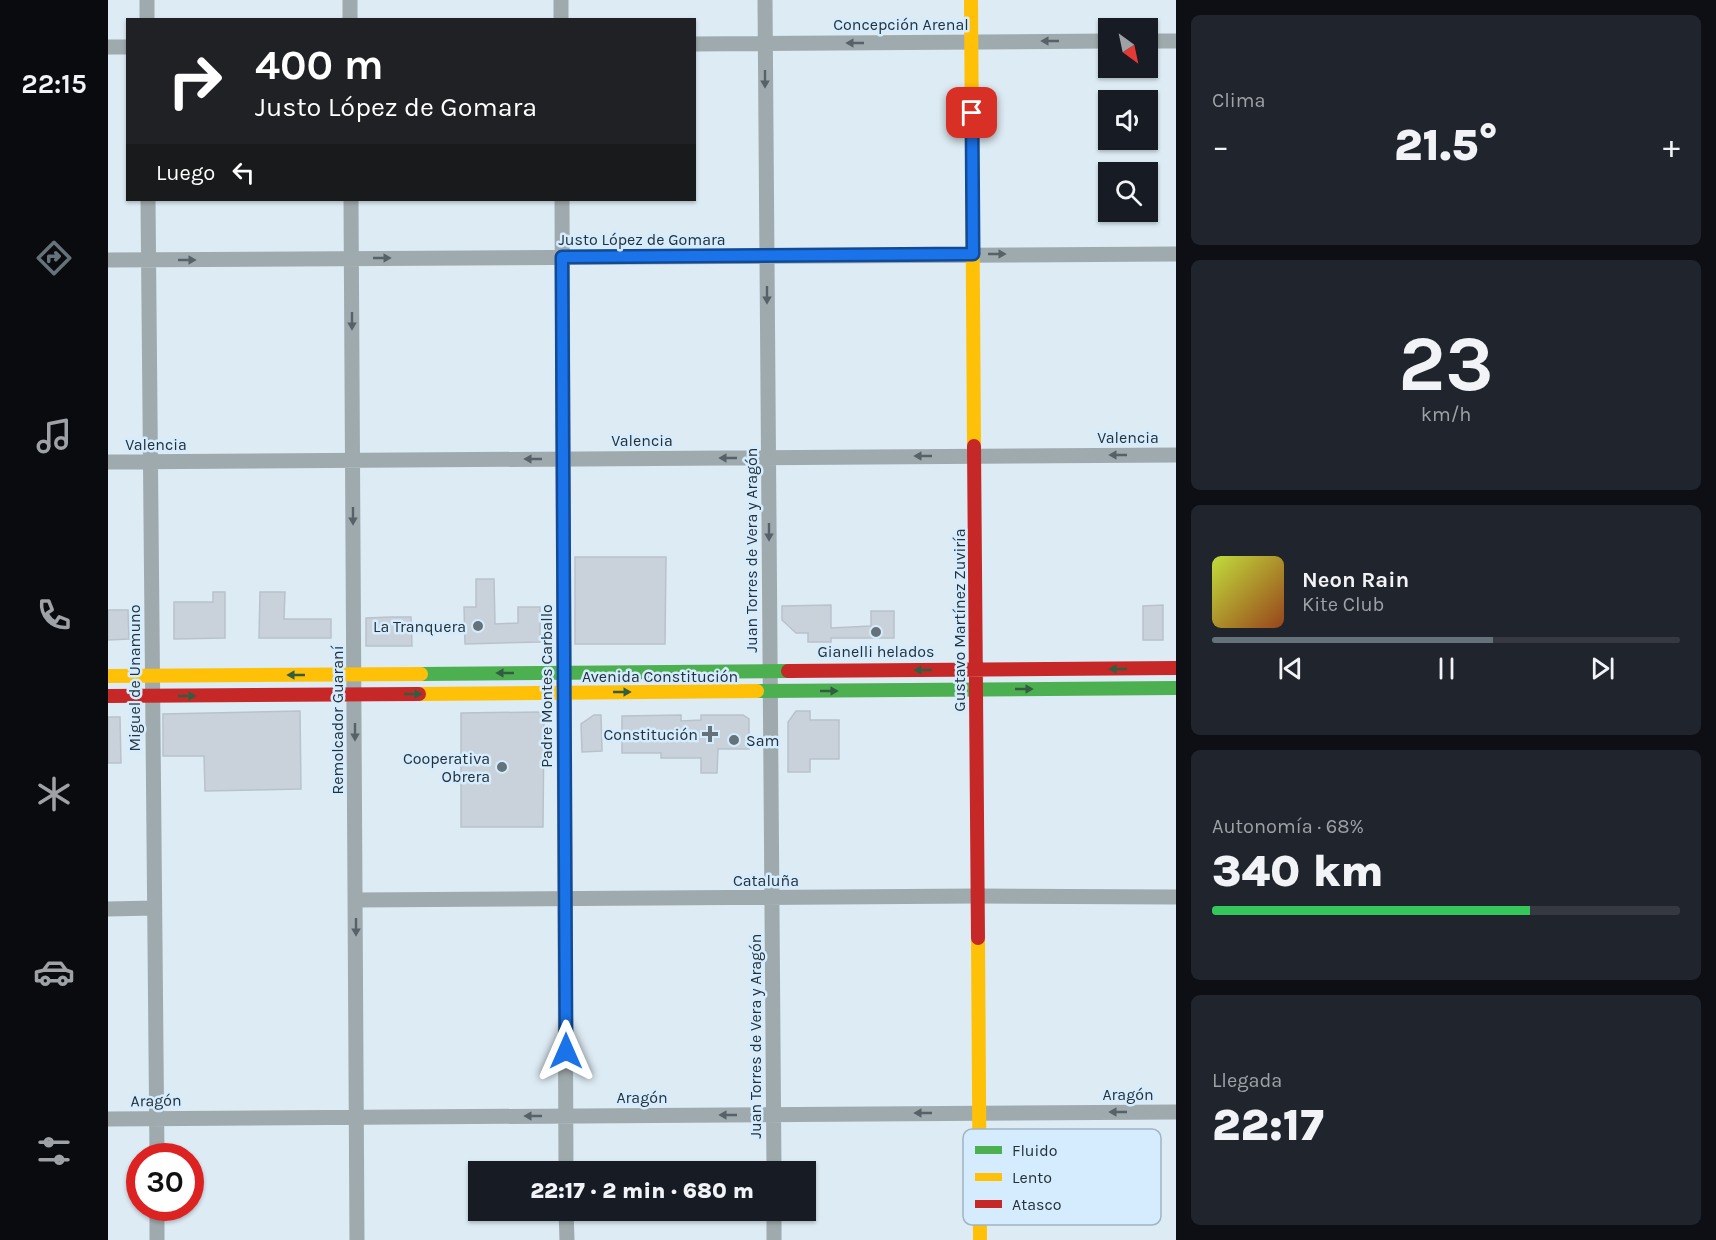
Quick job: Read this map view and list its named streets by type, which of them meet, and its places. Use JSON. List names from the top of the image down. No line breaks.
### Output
{"streets":{"main road":["Gustavo Martínez Zuviría","Avenida Constitución"],"street":["Concepción Arenal","Justo López de Gomara","Valencia","Juan Torres de Vera y Aragón","Miguel de Unamuno","Padre Montes Carballo","Remolcador Guaraní","Cataluña","Aragón"]},"crossings":[["Concepción Arenal","Juan Torres de Vera y Aragón"],["Concepción Arenal","Gustavo Martínez Zuviría"],["Justo López de Gomara","Juan Torres de Vera y Aragón"],["Justo López de Gomara","Gustavo Martínez Zuviría"],["Justo López de Gomara","Miguel de Unamuno"],["Justo López de Gomara","Padre Montes Carballo"],["Justo López de Gomara","Remolcador Guaraní"],["Valencia","Juan Torres de Vera y Aragón"],["Valencia","Gustavo Martínez Zuviría"],["Valencia","Miguel de Unamuno"],["Valencia","Padre Montes Carballo"],["Valencia","Remolcador Guaraní"],["Juan Torres de Vera y Aragón","Avenida Constitución"],["Juan Torres de Vera y Aragón","Cataluña"],["Juan Torres de Vera y Aragón","Aragón"],["Gustavo Martínez Zuviría","Avenida Constitución"],["Gustavo Martínez Zuviría","Cataluña"],["Gustavo Martínez Zuviría","Aragón"],["Avenida Constitución","Miguel de Unamuno"],["Avenida Constitución","Padre Montes Carballo"],["Avenida Constitución","Remolcador Guaraní"],["Miguel de Unamuno","Aragón"],["Padre Montes Carballo","Cataluña"],["Padre Montes Carballo","Aragón"],["Remolcador Guaraní","Cataluña"],["Remolcador Guaraní","Aragón"]],"one_way":["Concepción Arenal","Justo López de Gomara","Valencia","Juan Torres de Vera y Aragón","Remolcador Guaraní","Aragón"],"places":{"other":["La Tranquera","Gianelli helados","Sam","Cooperativa Obrera"],"health":["Constitución"]},"legend":["Fluido","Lento","Atasco"],"north":"bottom right","page":{"tabs":"22:15","tile":["Clima",["23","km/h"],["Autonomía · 68%","340 km"],["Llegada","22:17"]],"turn":["400 m","Justo López de Gomara"],"heat":["−","21.5°","+"],"then":"Luego","song":["Neon Rain","Kite Club"],"limit":"30","trip":"22:17 · 2 min · 680 m"}}
